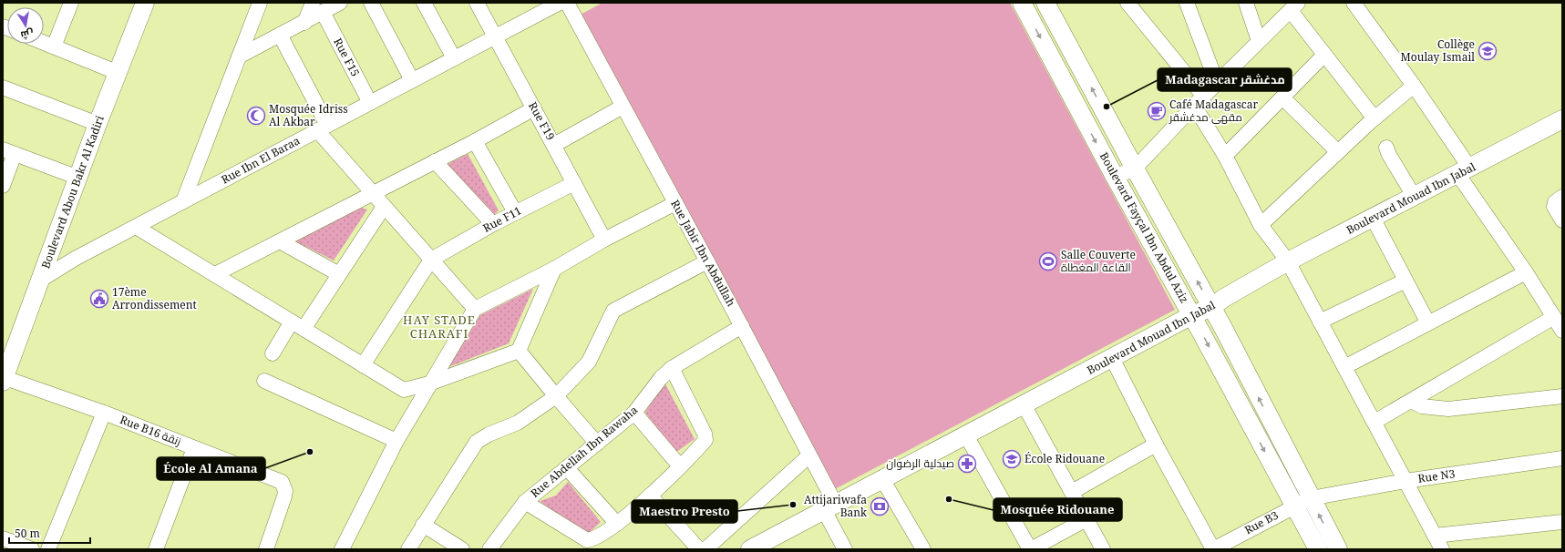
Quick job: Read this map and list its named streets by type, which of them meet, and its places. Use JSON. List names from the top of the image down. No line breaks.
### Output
{"streets":{"main road":["Boulevard Abou Bakr Al Kadiri","Boulevard Mouad Ibn Jabal","Boulevard Fayçal Ibn Abdul Aziz"],"street":["Rue F15","Rue F19","Rue Ibn El Baraa","Rue F11","Rue Jabir Ibn Abdullah","Rue B16 زنقة","Rue Abdellah Ibn Rawaha","Rue N3","Rue B3"]},"crossings":[["Rue F15","Rue Ibn El Baraa"],["Rue F19","Rue Ibn El Baraa"],["Rue F19","Rue F11"],["Rue Ibn El Baraa","Boulevard Abou Bakr Al Kadiri"],["Boulevard Abou Bakr Al Kadiri","Rue B16 زنقة"],["Boulevard Mouad Ibn Jabal","Boulevard Fayçal Ibn Abdul Aziz"],["Boulevard Mouad Ibn Jabal","Rue Jabir Ibn Abdullah"],["Boulevard Fayçal Ibn Abdul Aziz","Rue N3"],["Boulevard Fayçal Ibn Abdul Aziz","Rue B3"],["Rue Jabir Ibn Abdullah","Rue Abdellah Ibn Rawaha"],["Rue N3","Rue B3"]],"districts":["HAY STADE CHARAFI"],"places":{"school or university":["Collège Moulay Ismail","École Ridouane"],"other":["Madagascar مدغشقر","École Al Amana","Mosquée Ridouane","Maestro Presto"],"cafe":["Café Madagascar مقهى مدغشقر"],"mosque":["Mosquée Idriss Al Akbar"],"sports":["Salle Couverte القاعة المغطاة"],"public building":["17ème Arrondissement"],"pharmacy":["صيدلية الرضوان"],"bank":["Attijariwafa Bank"]},"scale_bar":"50 m","north":"bottom"}
